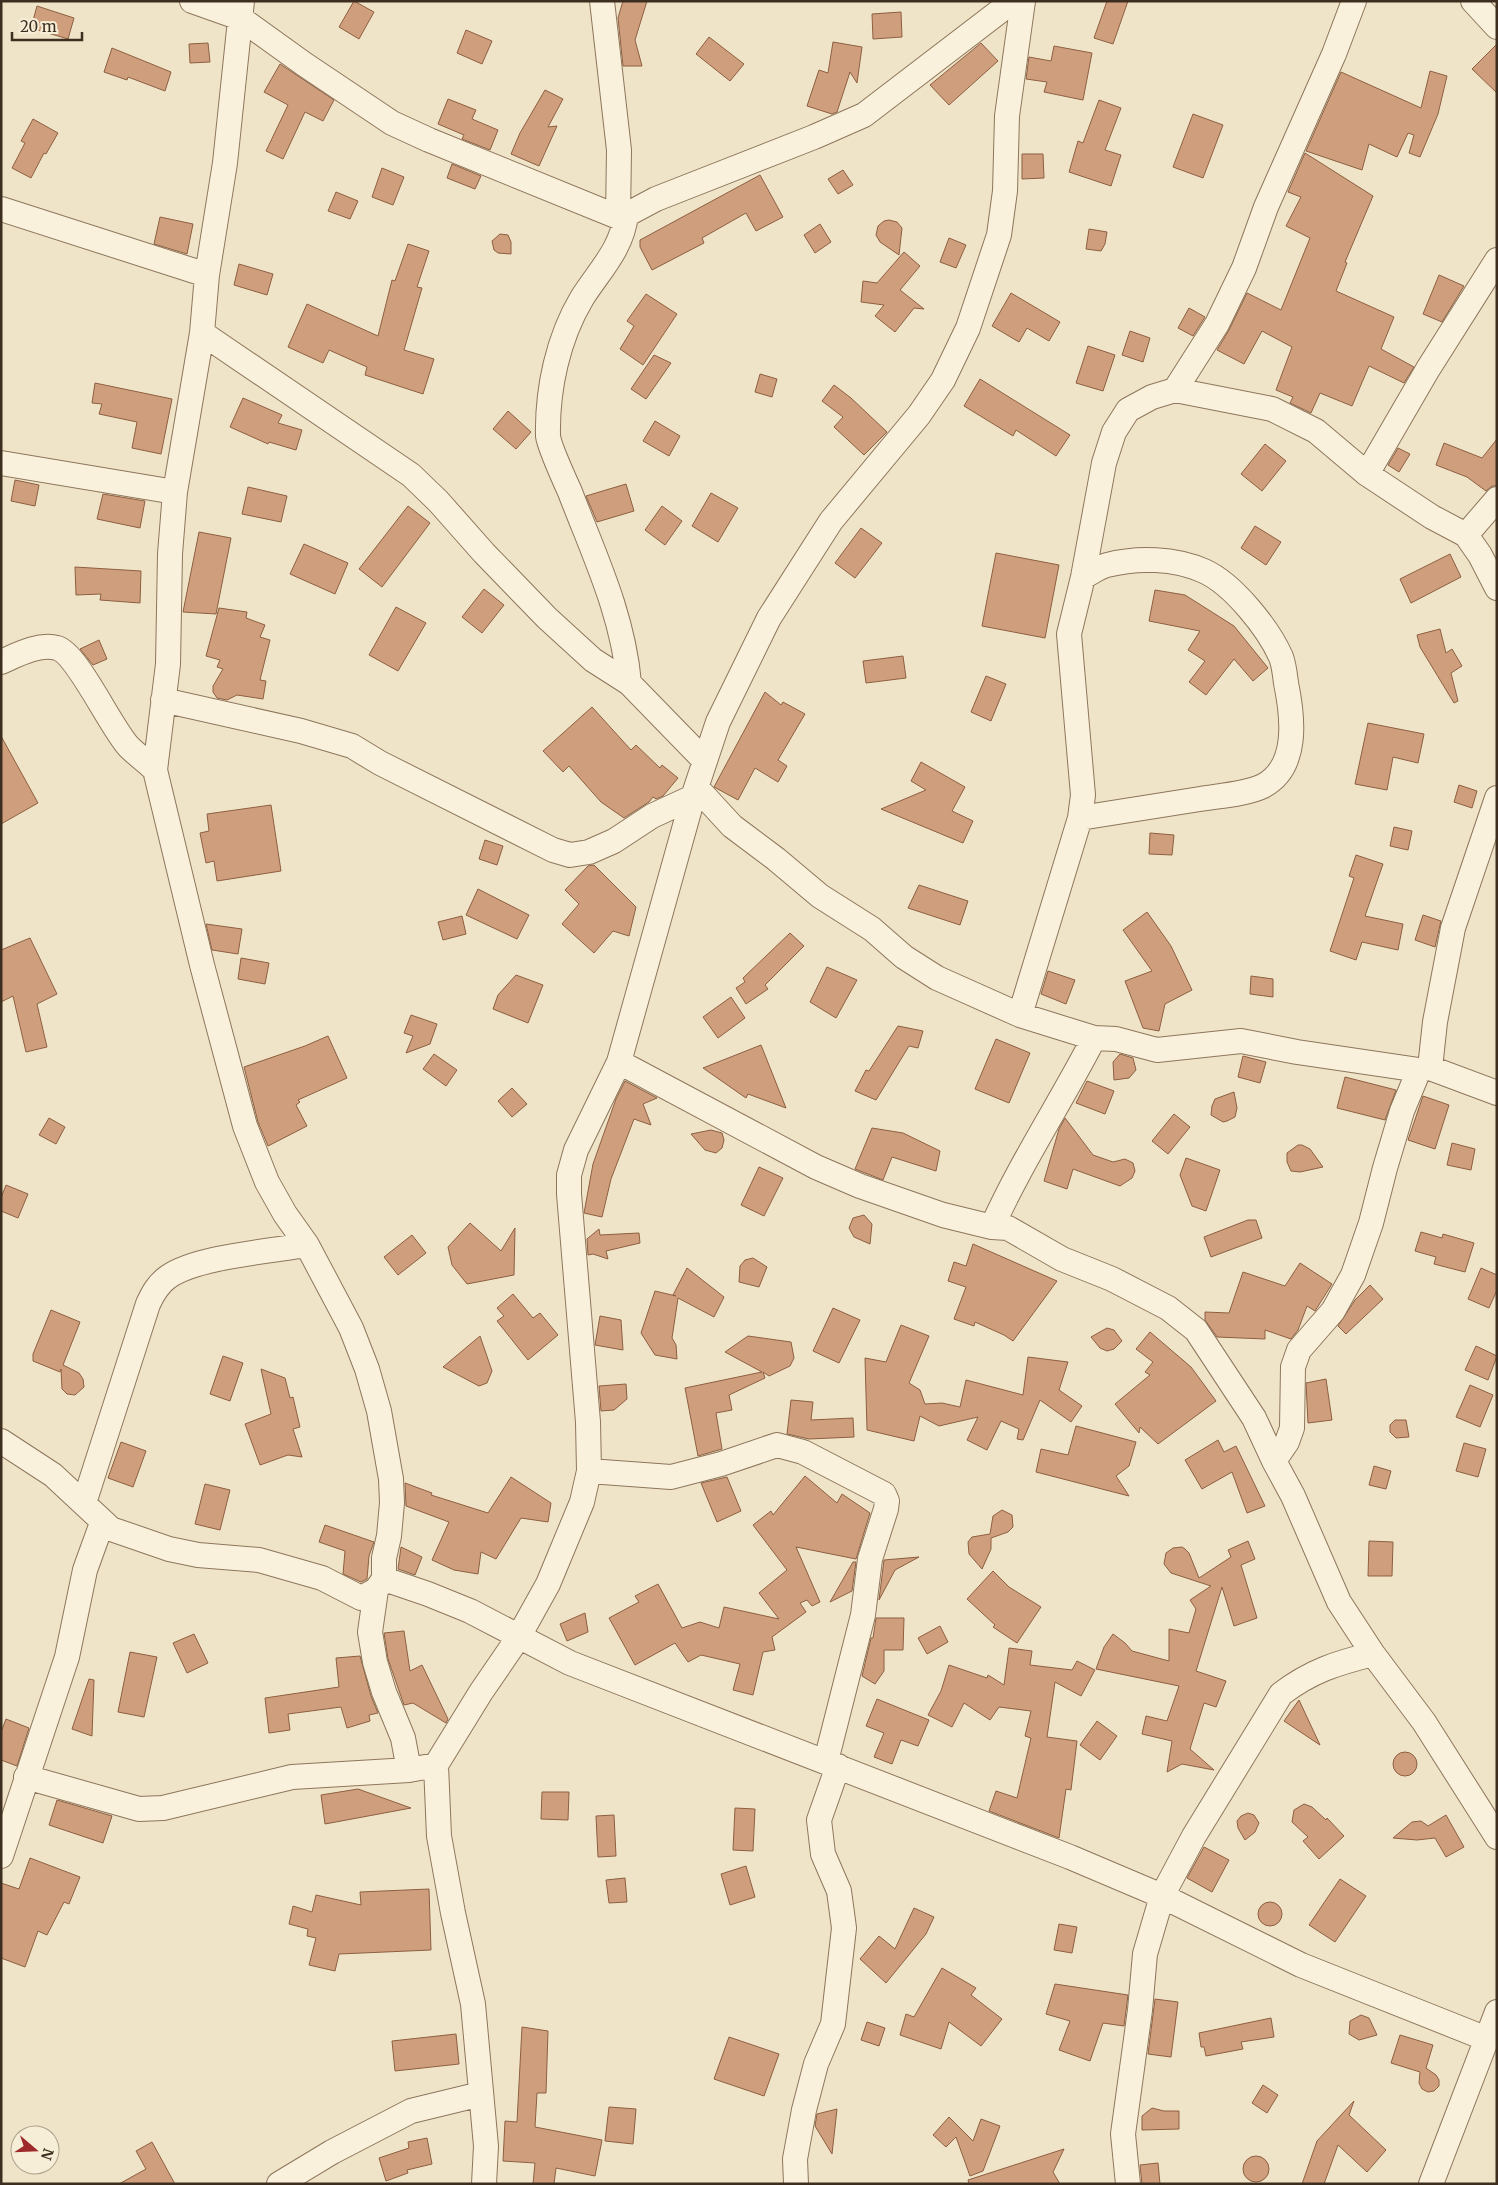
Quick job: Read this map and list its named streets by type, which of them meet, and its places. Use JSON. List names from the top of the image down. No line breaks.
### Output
{"scale_bar":"20 m","north":"right"}
